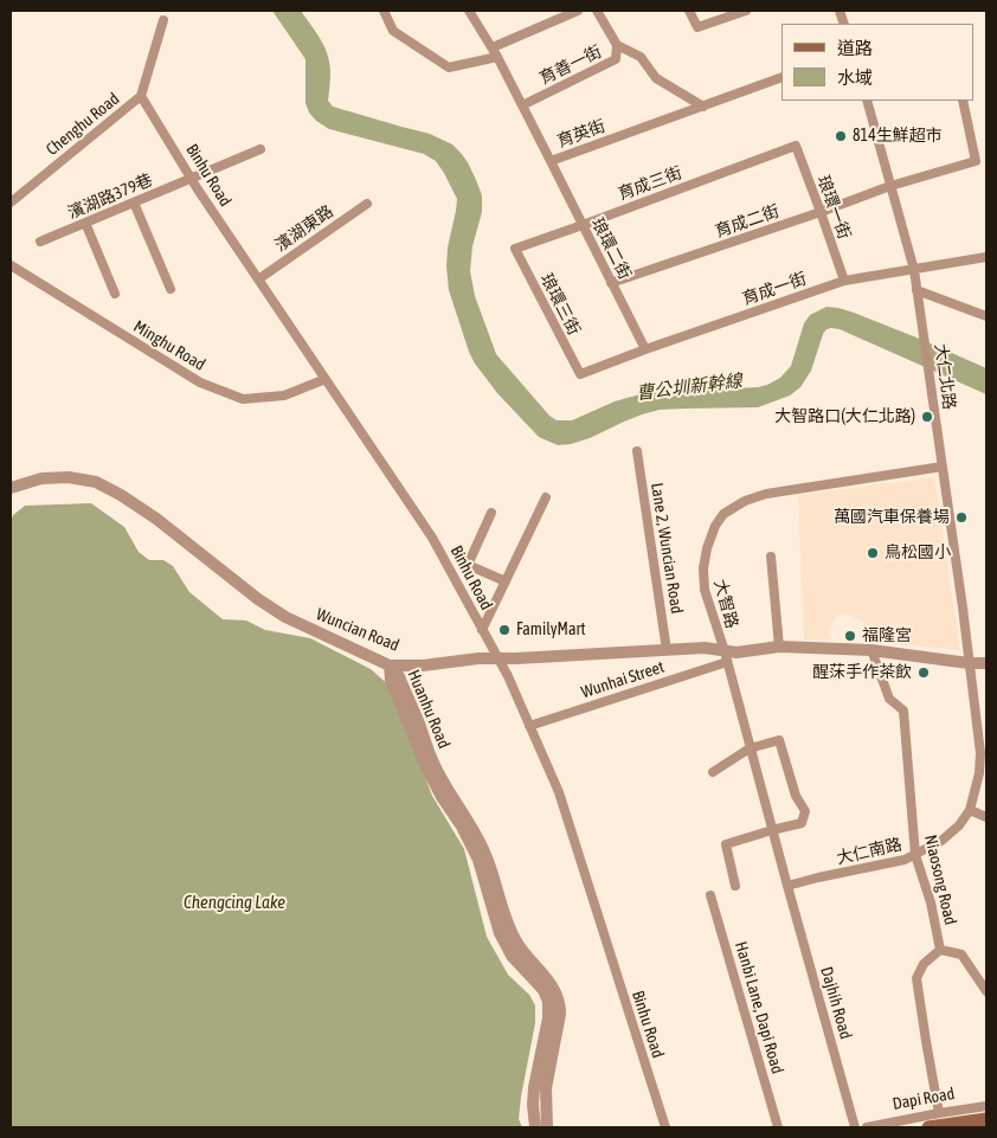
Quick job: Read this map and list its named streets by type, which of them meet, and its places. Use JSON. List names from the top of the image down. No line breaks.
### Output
{"streets":{"main road":["Dapi Road"],"street":["育善一街","Chenghu Road","育英街","Binhu Road","育成三街","濱湖路379巷","琅環一街","育成二街","濱湖東路","琅環二街","育成一街","琅環三街","Minghu Road","大仁北路","Lane 2, Wuncian Road","大智路","Wuncian Road","Wunhai Street","Huanhu Road","大仁南路","Niaosong Road","Dajhih Road","Hanbi Lane, Dapi Road"]},"crossings":[["育善一街","育英街"],["Chenghu Road","Binhu Road"],["育英街","琅環二街"],["Binhu Road","濱湖路379巷"],["Binhu Road","濱湖東路"],["Binhu Road","Minghu Road"],["Binhu Road","Wuncian Road"],["Binhu Road","Wunhai Street"],["育成三街","琅環一街"],["育成三街","琅環二街"],["育成三街","琅環三街"],["琅環一街","育成二街"],["琅環一街","育成一街"],["育成二街","琅環二街"],["育成二街","大仁北路"],["琅環二街","育成一街"],["育成一街","琅環三街"],["育成一街","大仁北路"],["大仁北路","大智路"],["大仁北路","Wuncian Road"],["大仁北路","大仁南路"],["Lane 2, Wuncian Road","Wuncian Road"],["大智路","Wuncian Road"],["大智路","Wunhai Street"],["大智路","大仁南路"],["大智路","Dajhih Road"],["Wuncian Road","Wunhai Street"],["Wuncian Road","Huanhu Road"],["Wuncian Road","大仁南路"],["Wuncian Road","Niaosong Road"],["大仁南路","Niaosong Road"],["大仁南路","Dajhih Road"],["Niaosong Road","Dapi Road"]],"water":["曹公圳新幹線","Chengcing Lake"],"places":["814生鮮超市","大智路口(大仁北路)","萬國汽車保養場","鳥松國小","FamilyMart","福隆宮","醒莯手作茶飲"],"legend":["道路","水域"]}
